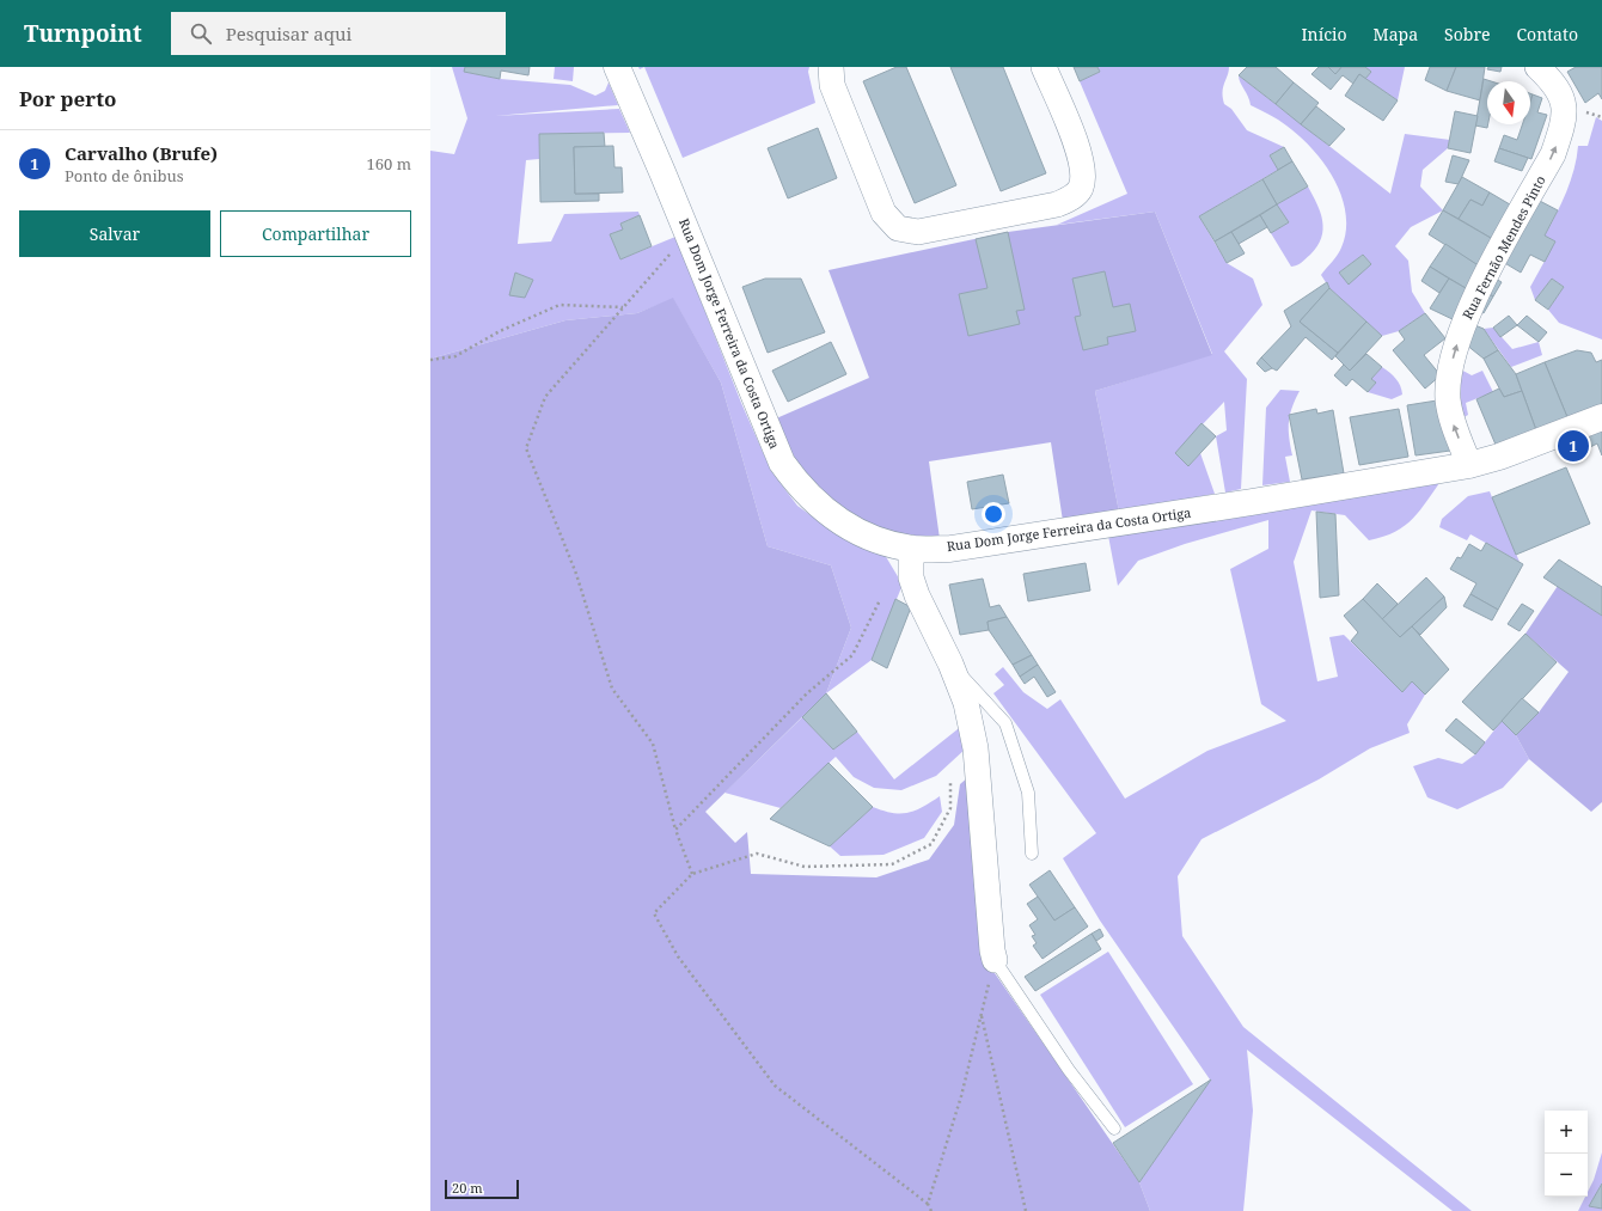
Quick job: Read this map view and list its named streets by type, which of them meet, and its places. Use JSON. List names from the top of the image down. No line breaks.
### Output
{"streets":{"street":["Rua Fernão Mendes Pinto","Rua Dom Jorge Ferreira da Costa Ortiga"]},"crossings":[["Rua Fernão Mendes Pinto","Rua Dom Jorge Ferreira da Costa Ortiga"]],"one_way":["Rua Fernão Mendes Pinto"],"scale_bar":"20 m","north":"bottom","page":{"header":"Turnpoint","search":"Pesquisar aqui","nav":["Início","Mapa","Sobre","Contato"],"heading":"Por perto","list":[{"mark":"1","name":"Carvalho (Brufe)","note":"Ponto de ônibus","value":"160 m"}],"buttons":["Salvar","Compartilhar"],"pins":"1","map_buttons":["+","−"],"scale":"20 m"}}
